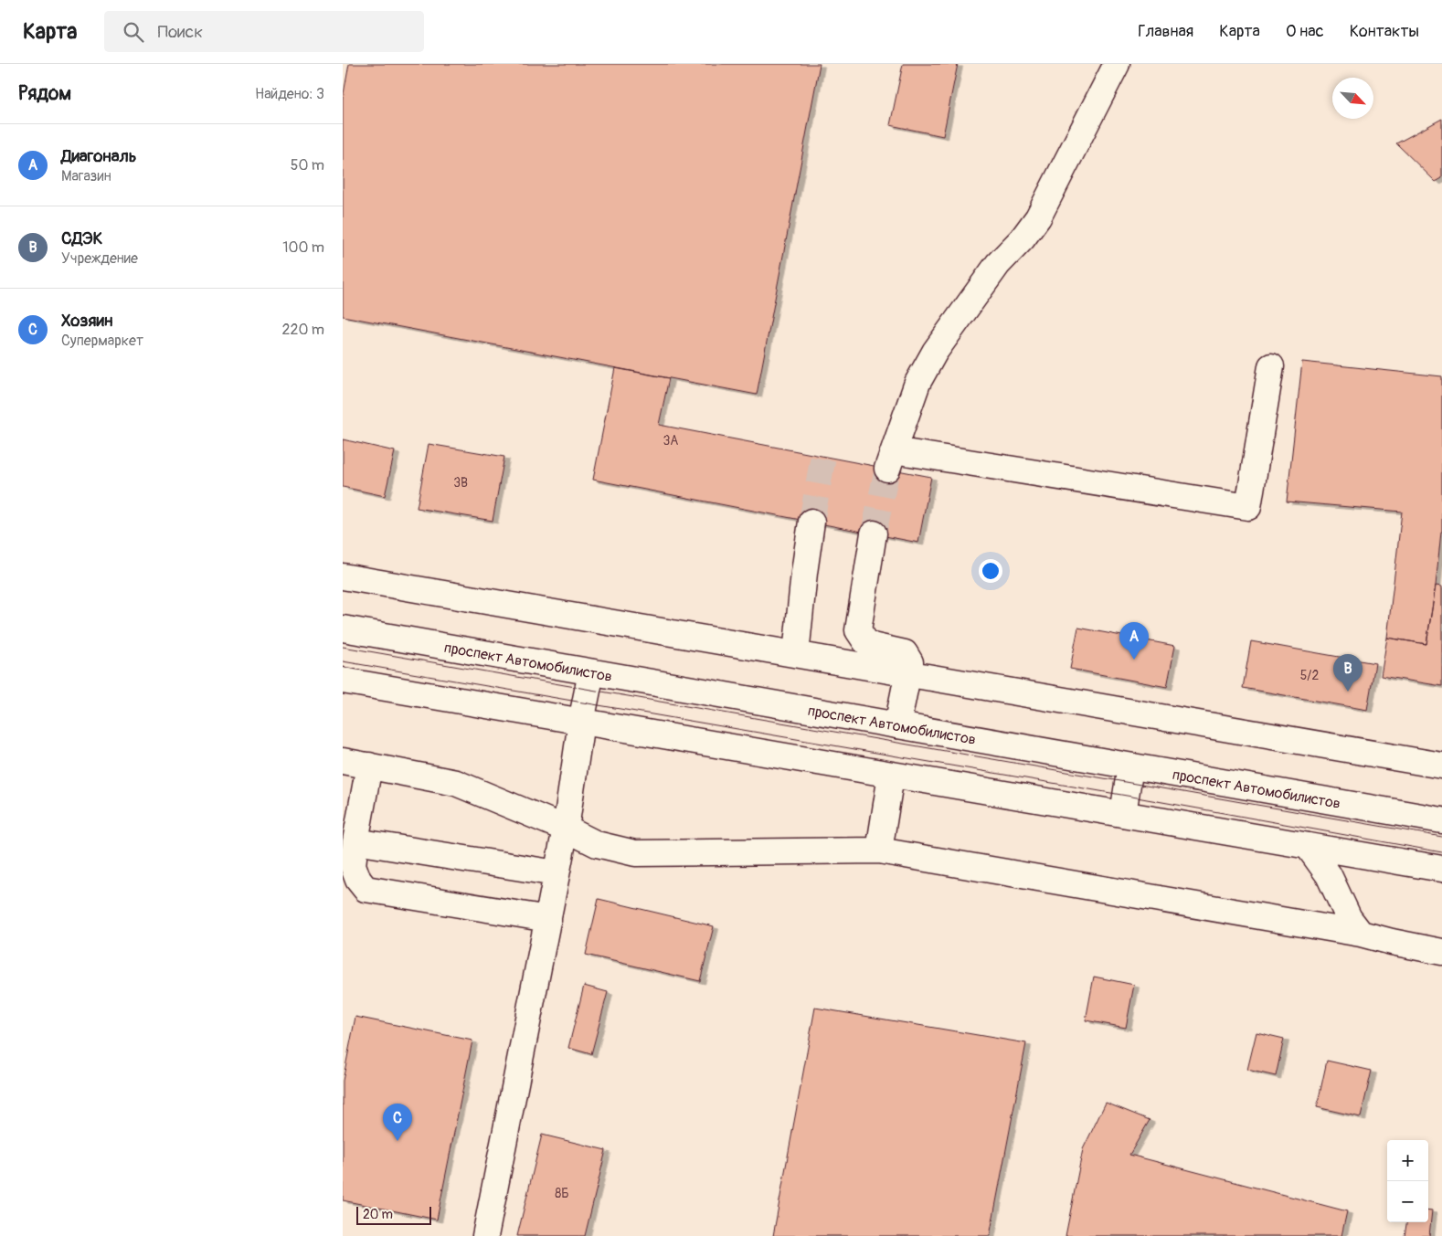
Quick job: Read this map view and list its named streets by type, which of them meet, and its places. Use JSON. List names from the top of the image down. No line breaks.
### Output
{"streets":{"main road":["проспект Автомобилистов"]},"house_numbers":["3А","3В","5/2","8Б"],"scale_bar":"20 m","north":"bottom right","page":{"header":"Карта","search":"Поиск","nav":["Главная","Карта","О нас","Контакты"],"heading":["Рядом","Найдено: 3"],"list":[{"mark":"A","name":"Диагональ","note":"Магазин","value":"50 m"},{"mark":"B","name":"СДЭК","note":"Учреждение","value":"100 m"},{"mark":"C","name":"Хозяин","note":"Супермаркет","value":"220 m"}],"pins":["A","B","C"],"map_buttons":["+","−"],"scale":"20 m"}}
